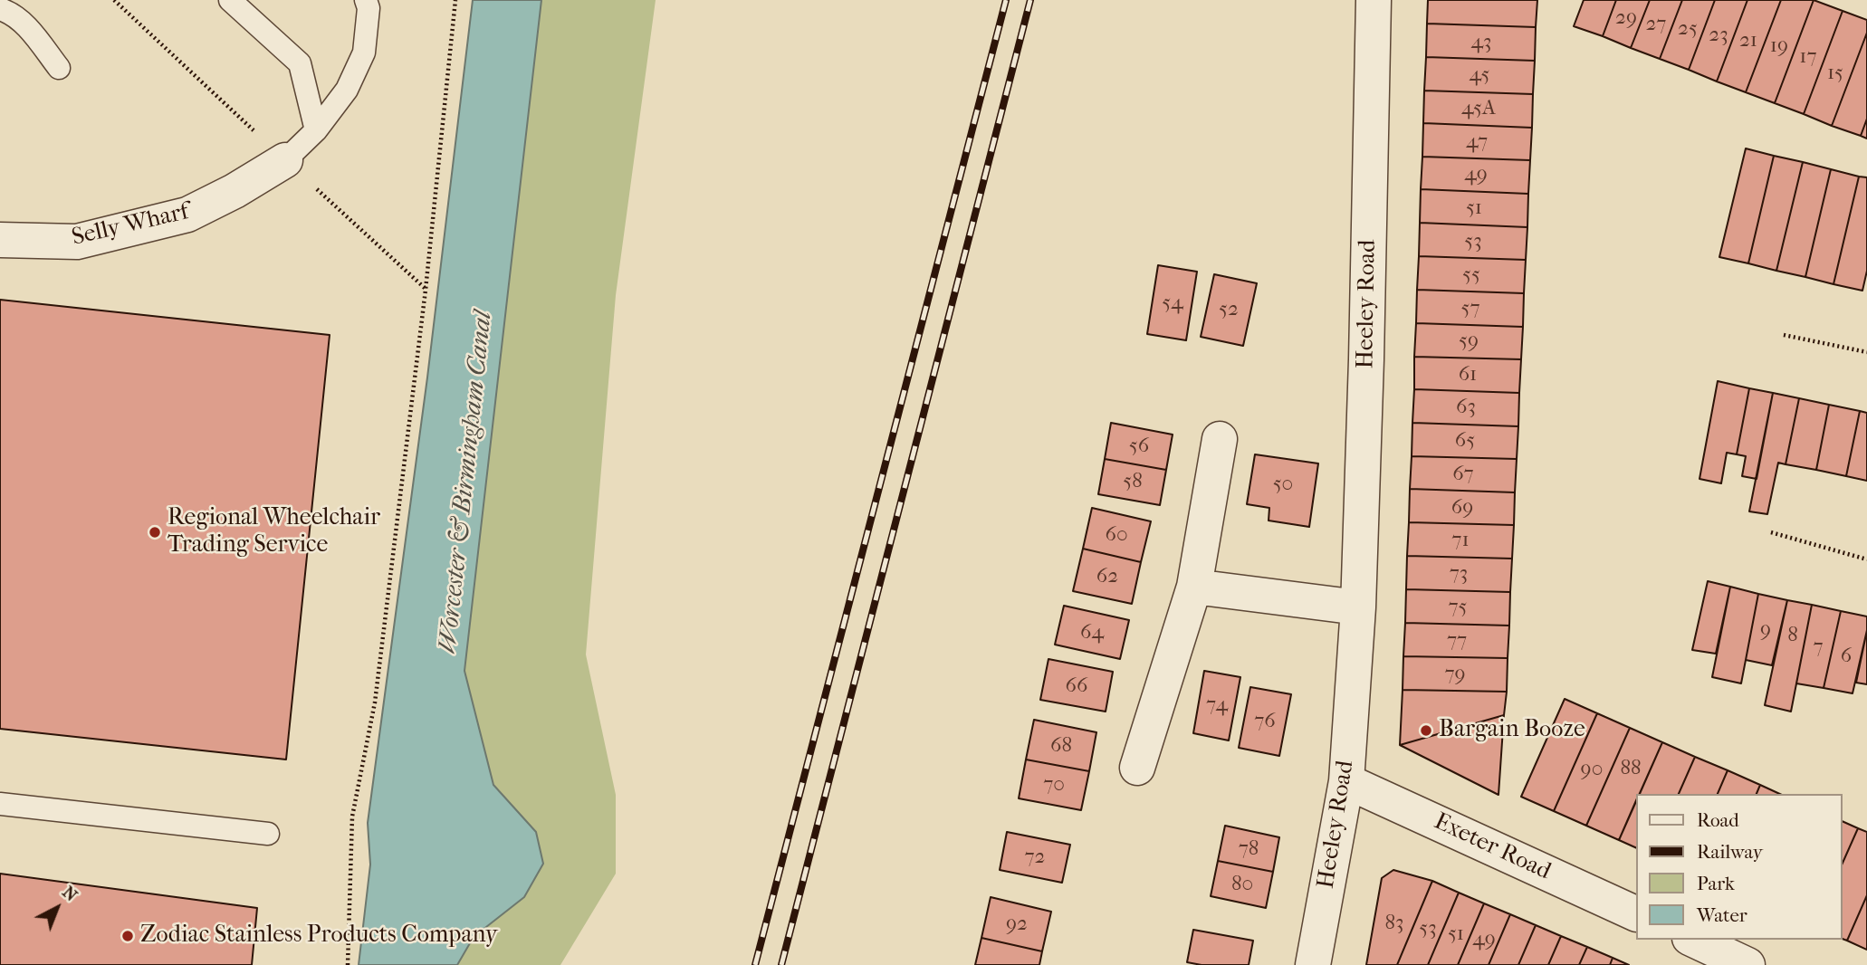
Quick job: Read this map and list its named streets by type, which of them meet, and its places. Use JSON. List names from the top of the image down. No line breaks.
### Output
{"streets":{"street":["Selly Wharf","Heeley Road","Exeter Road"]},"crossings":[["Heeley Road","Exeter Road"]],"water":["Worcester & Birmingham Canal"],"places":["Regional Wheelchair Trading Service","Bargain Booze","Zodiac Stainless Products Company"],"house_numbers":["29","27","25","23","21","43","19","17","15","45","45A","47","49","51","53","55","54","57","52","59","61","63","65","56","67","58","50","69","60","71","73","62","75","9","64","8","77","7","6","79","66","74","76","68","88","90","70","78","72","80","83","92","53","51","49"],"legend":["Road","Railway","Park","Water"],"north":"top right"}
